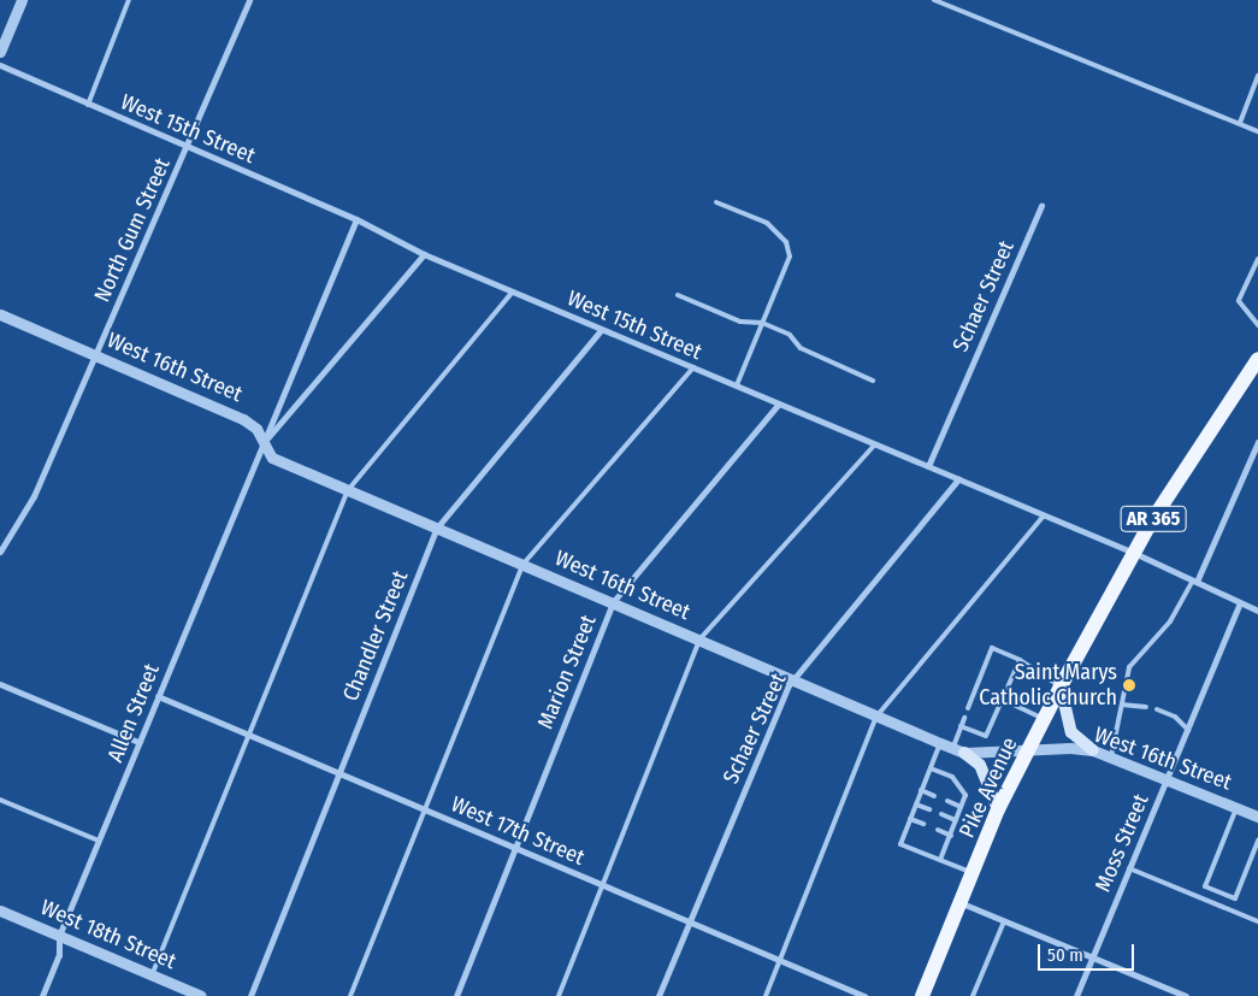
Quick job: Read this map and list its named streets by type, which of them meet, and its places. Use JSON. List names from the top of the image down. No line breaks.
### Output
{"streets":{"main road":["AR 365","Pike Avenue"],"street":["West 15th Street","North Gum Street","Schaer Street","West 16th Street","Chandler Street","Marion Street","Allen Street","West 17th Street","Moss Street","West 18th Street"]},"crossings":[["West 15th Street","North Gum Street"],["West 15th Street","Schaer Street"],["West 15th Street","Chandler Street"],["West 15th Street","Marion Street"],["West 15th Street","Allen Street"],["West 15th Street","Pike Avenue"],["West 15th Street","Moss Street"],["North Gum Street","West 16th Street"],["Schaer Street","West 16th Street"],["Schaer Street","West 17th Street"],["West 16th Street","Chandler Street"],["West 16th Street","Marion Street"],["West 16th Street","Allen Street"],["West 16th Street","Pike Avenue"],["West 16th Street","Moss Street"],["Chandler Street","West 17th Street"],["Marion Street","West 17th Street"],["Allen Street","West 17th Street"],["Allen Street","West 18th Street"]],"places":["Saint Marys Catholic Church"],"scale_bar":"50 m"}
